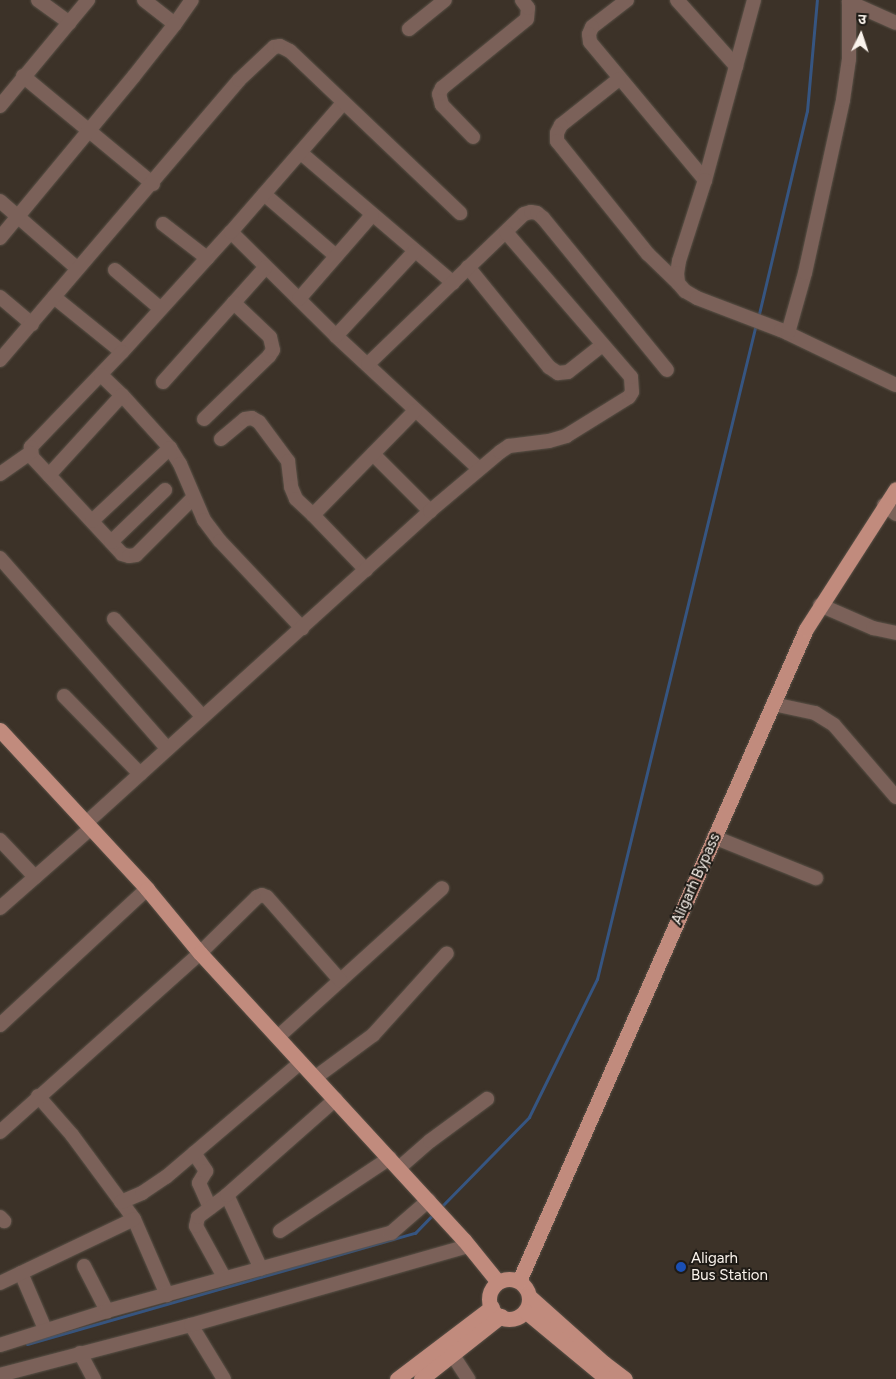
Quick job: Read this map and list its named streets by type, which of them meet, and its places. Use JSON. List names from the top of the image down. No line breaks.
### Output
{"streets":{"main road":["Aligarh Bypass"]},"places":["Aligarh Bus Station"],"north":"top"}
